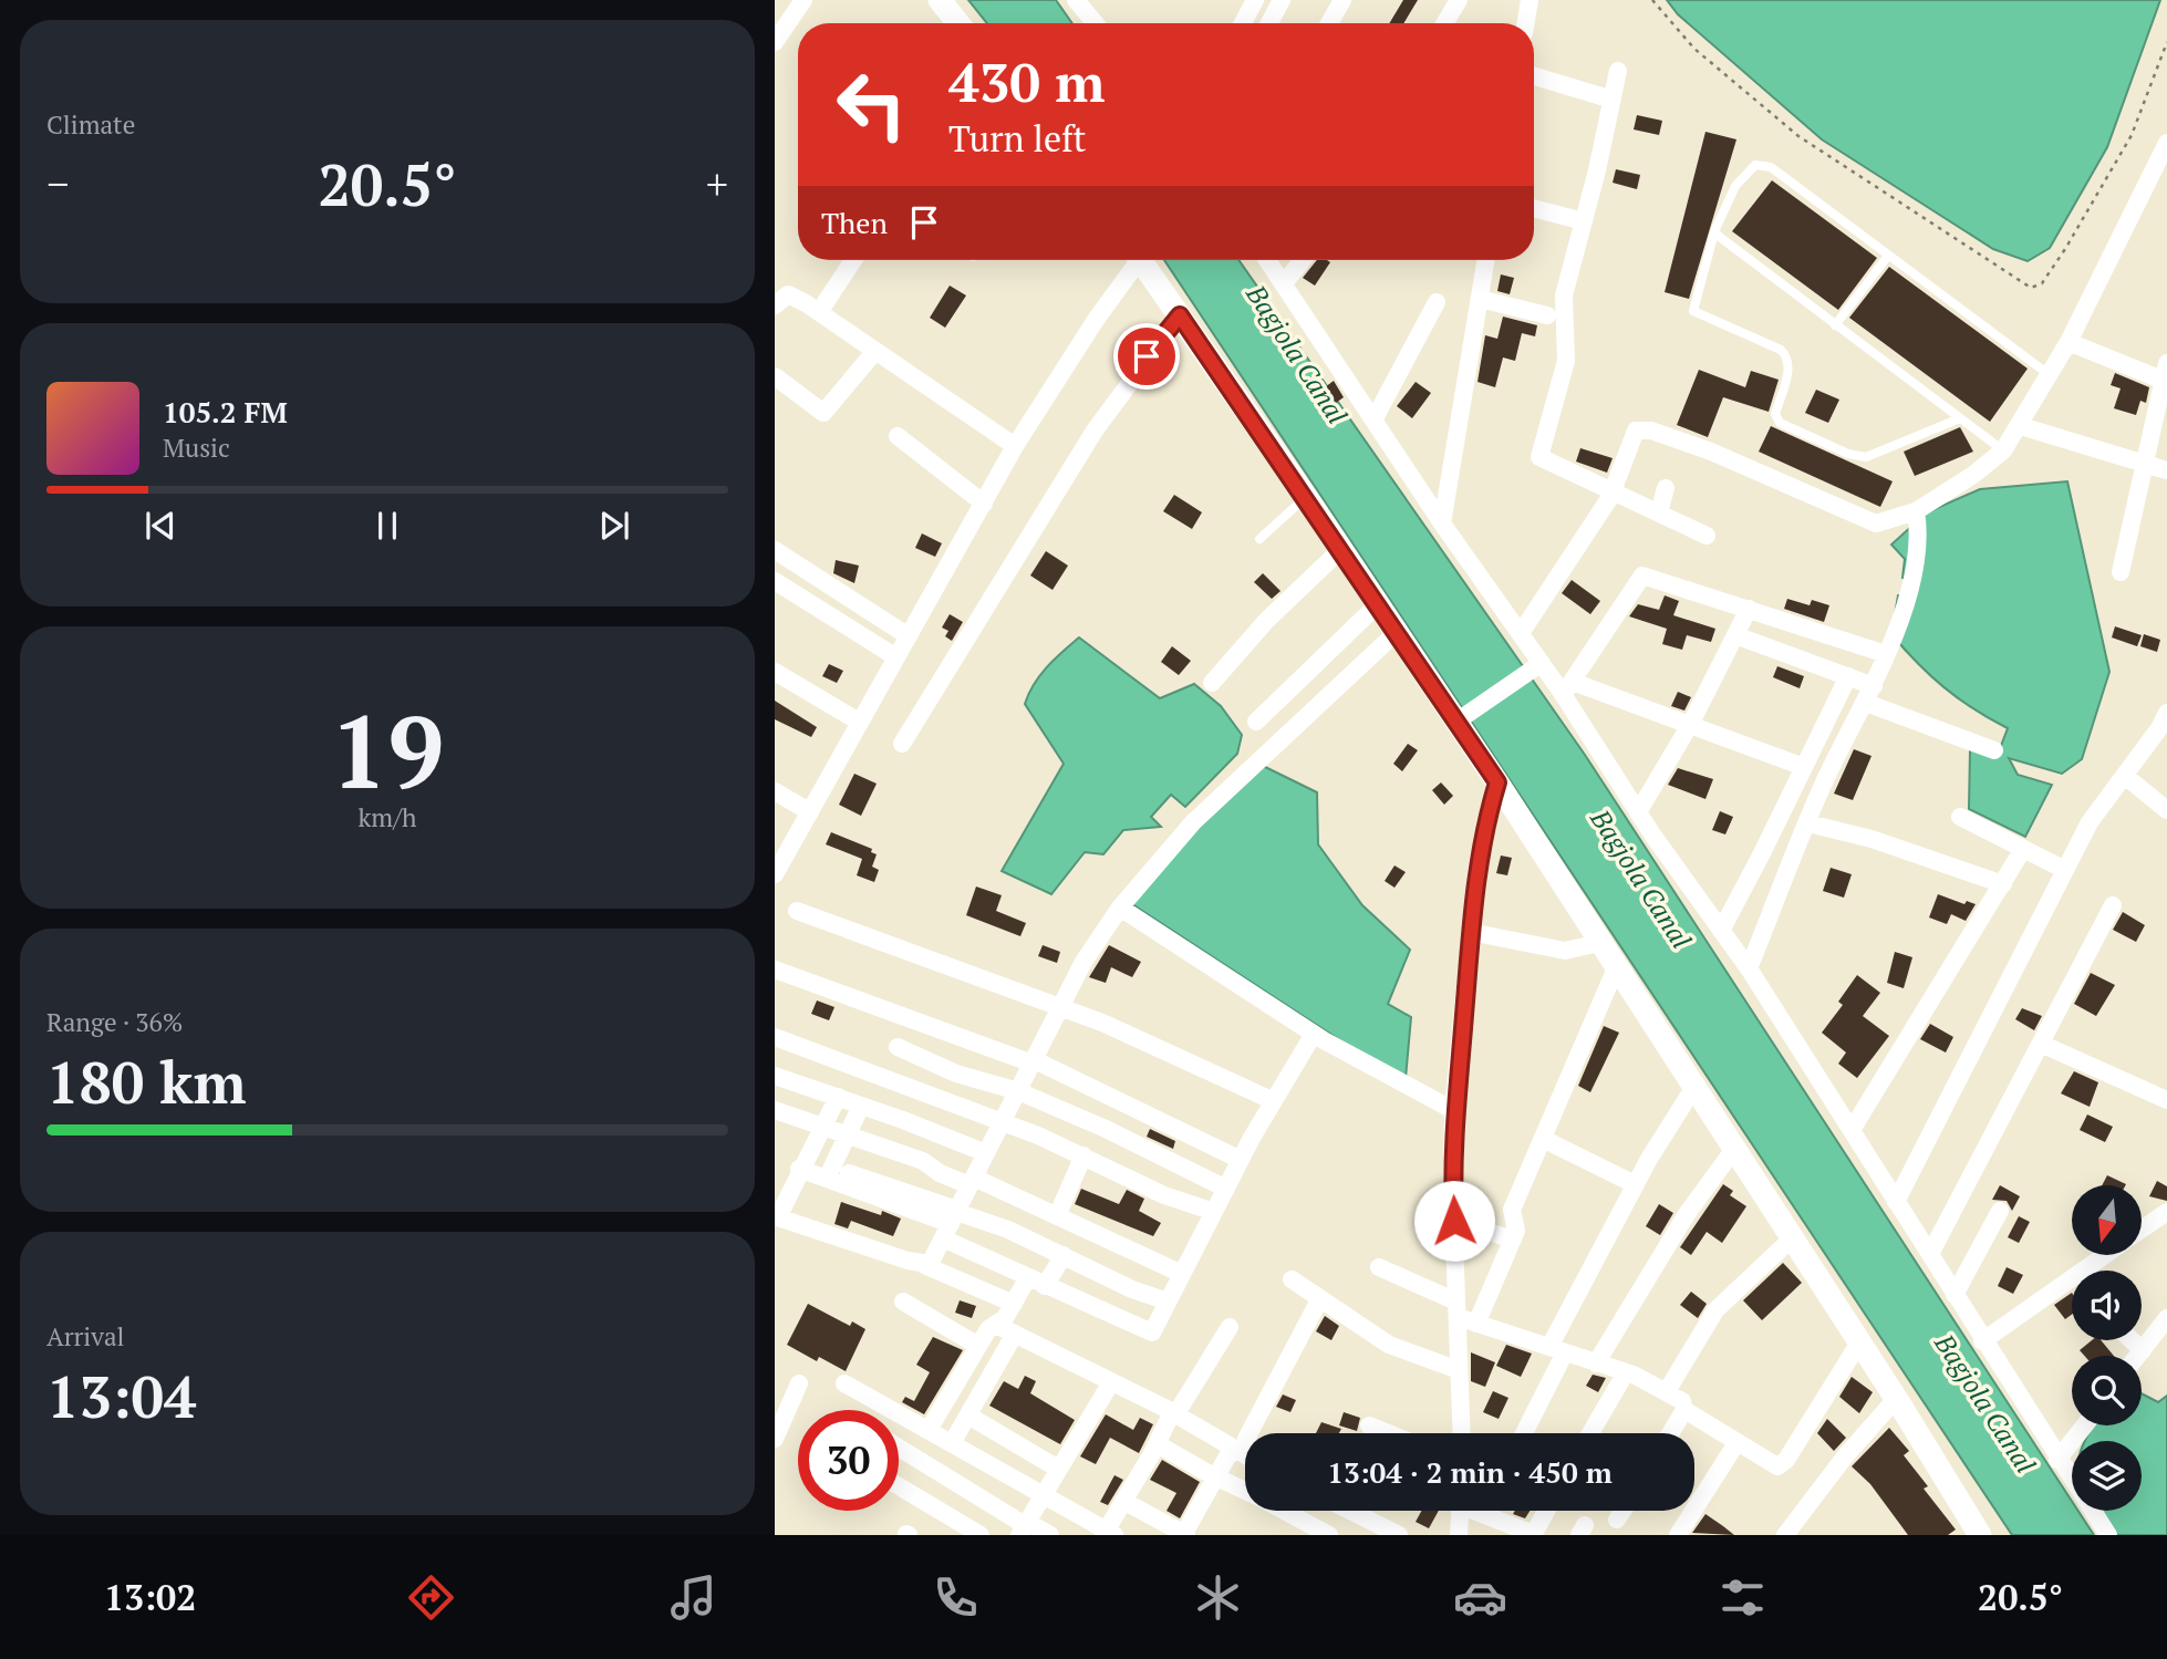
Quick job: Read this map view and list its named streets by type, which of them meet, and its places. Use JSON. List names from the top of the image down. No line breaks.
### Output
{"water":["Bagjola Canal"],"north":"bottom","page":{"tile":["Climate",["19","km/h"],["Range · 36%","180 km"],["Arrival","13:04"]],"turn":["430 m","Turn left"],"heat":["−","20.5°","+"],"then":"Then","song":["105.2 FM","Music"],"limit":"30","trip":"13:04 · 2 min · 450 m","tabs":["13:02","20.5°"]}}
